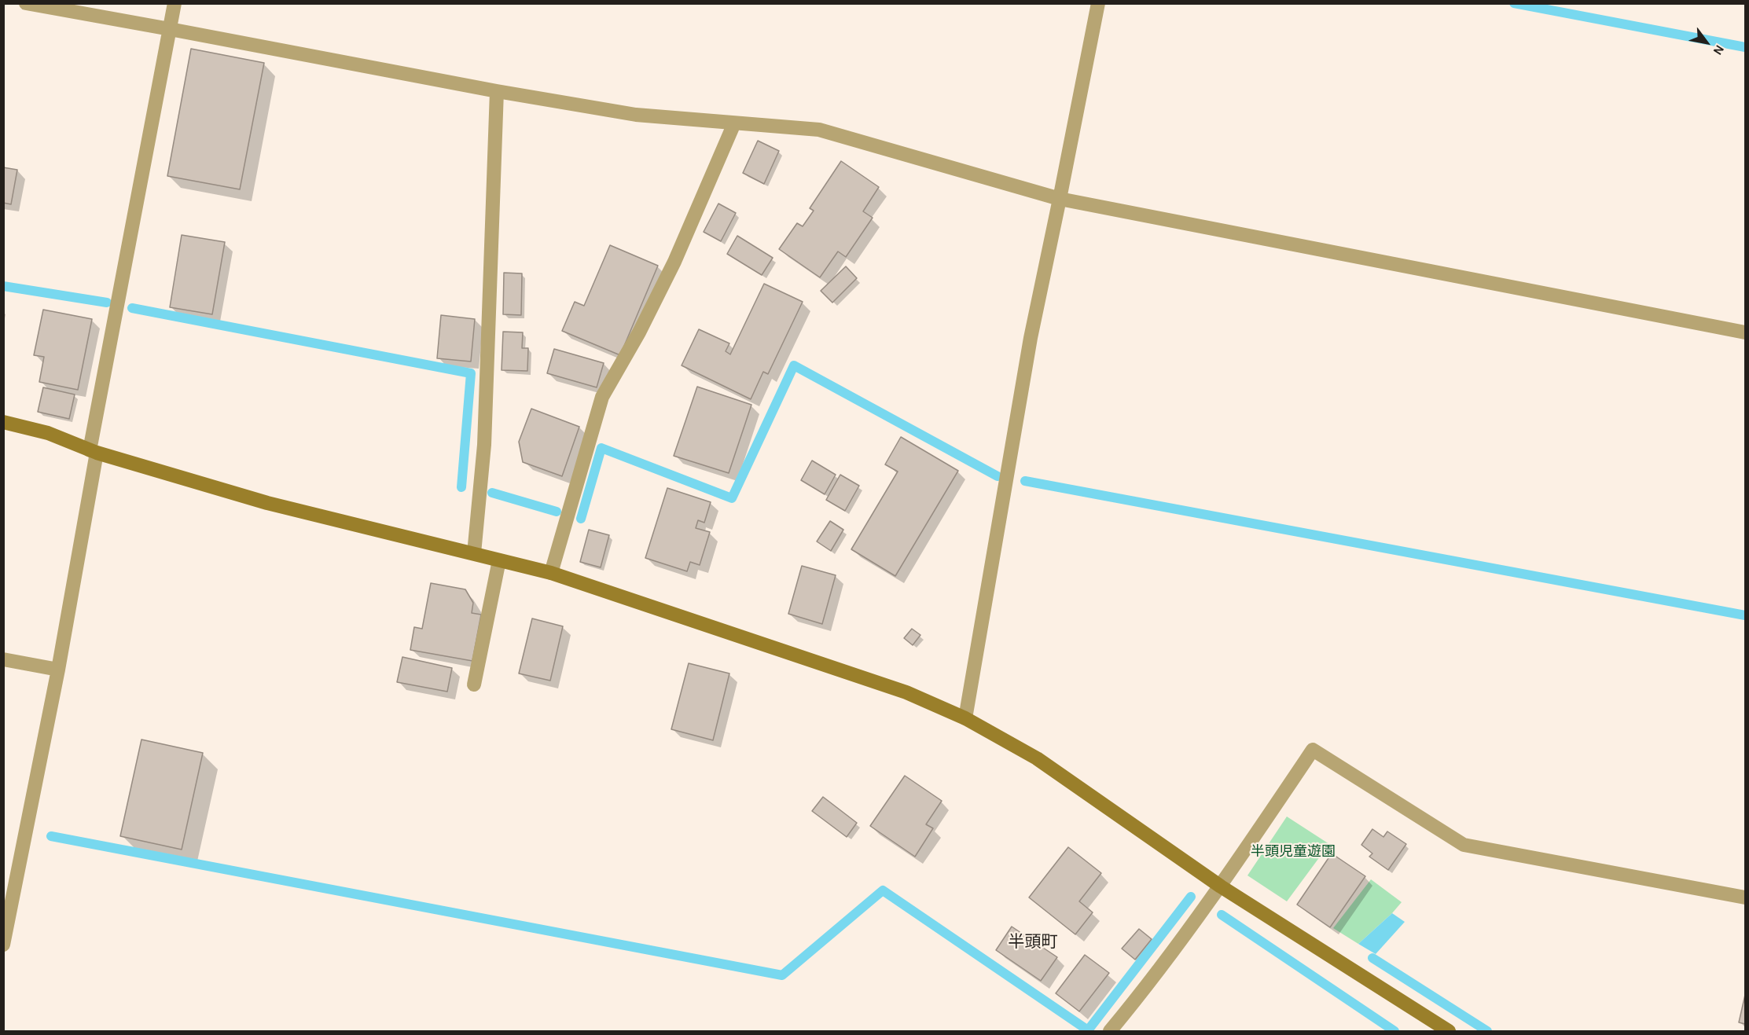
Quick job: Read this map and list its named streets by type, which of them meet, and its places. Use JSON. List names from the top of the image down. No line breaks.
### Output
{"districts":["半頭町"],"parks":["半頭児童遊園"],"north":"bottom right"}
